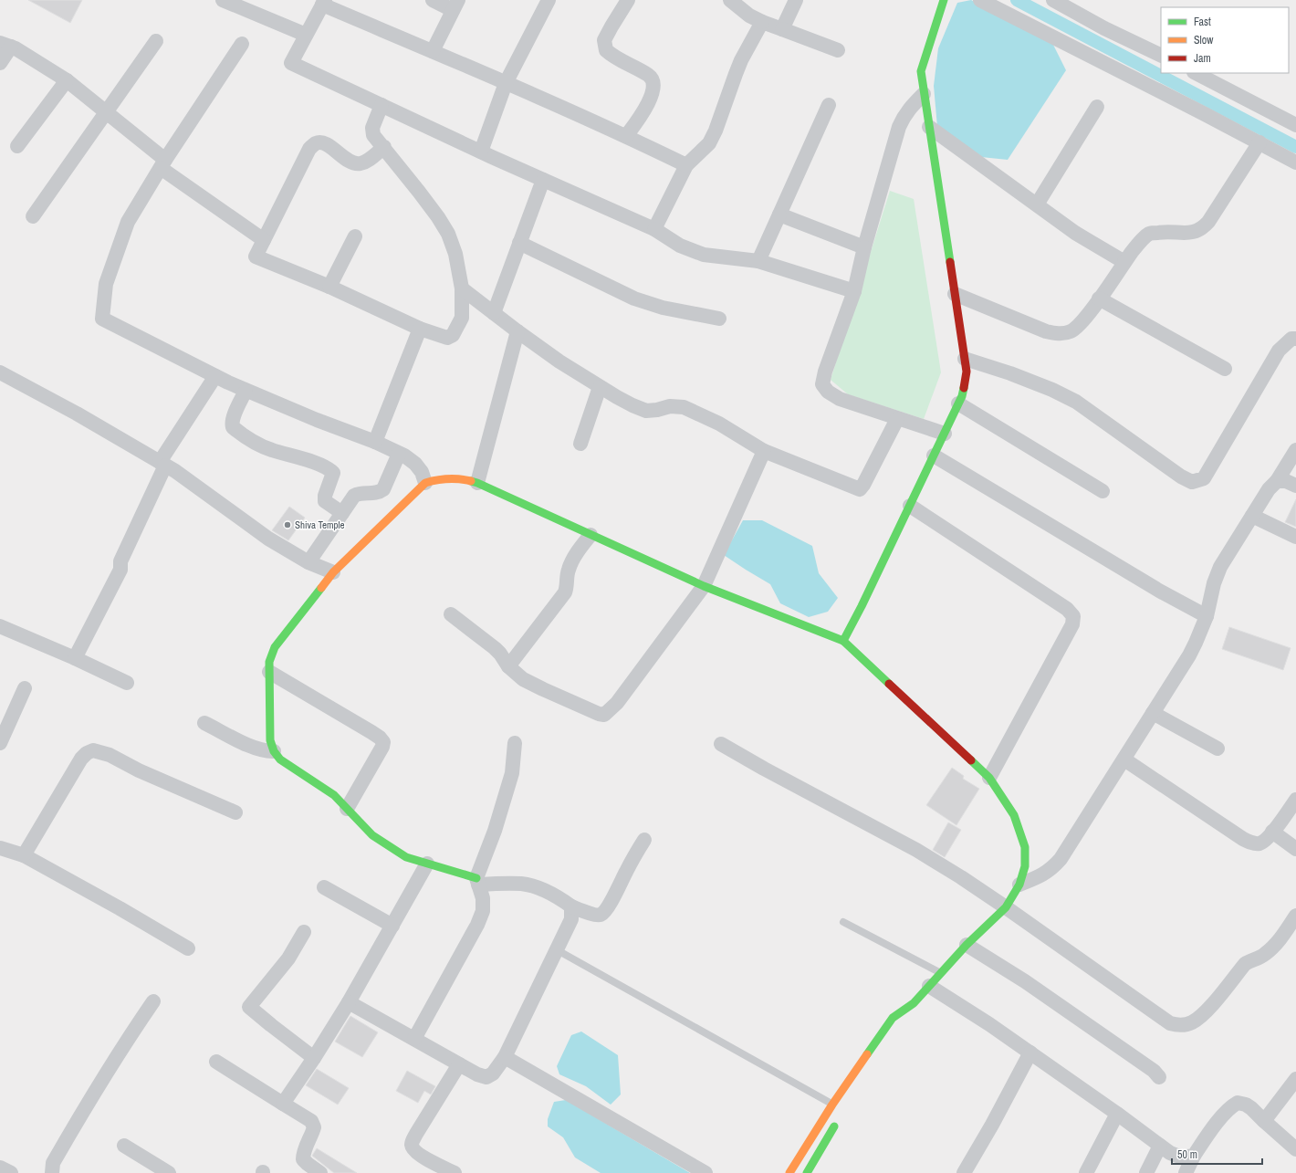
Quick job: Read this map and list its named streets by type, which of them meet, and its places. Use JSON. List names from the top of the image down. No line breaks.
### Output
{"places":["Shiva Temple"],"legend":["Fast","Slow","Jam"],"scale_bar":"50 m"}
